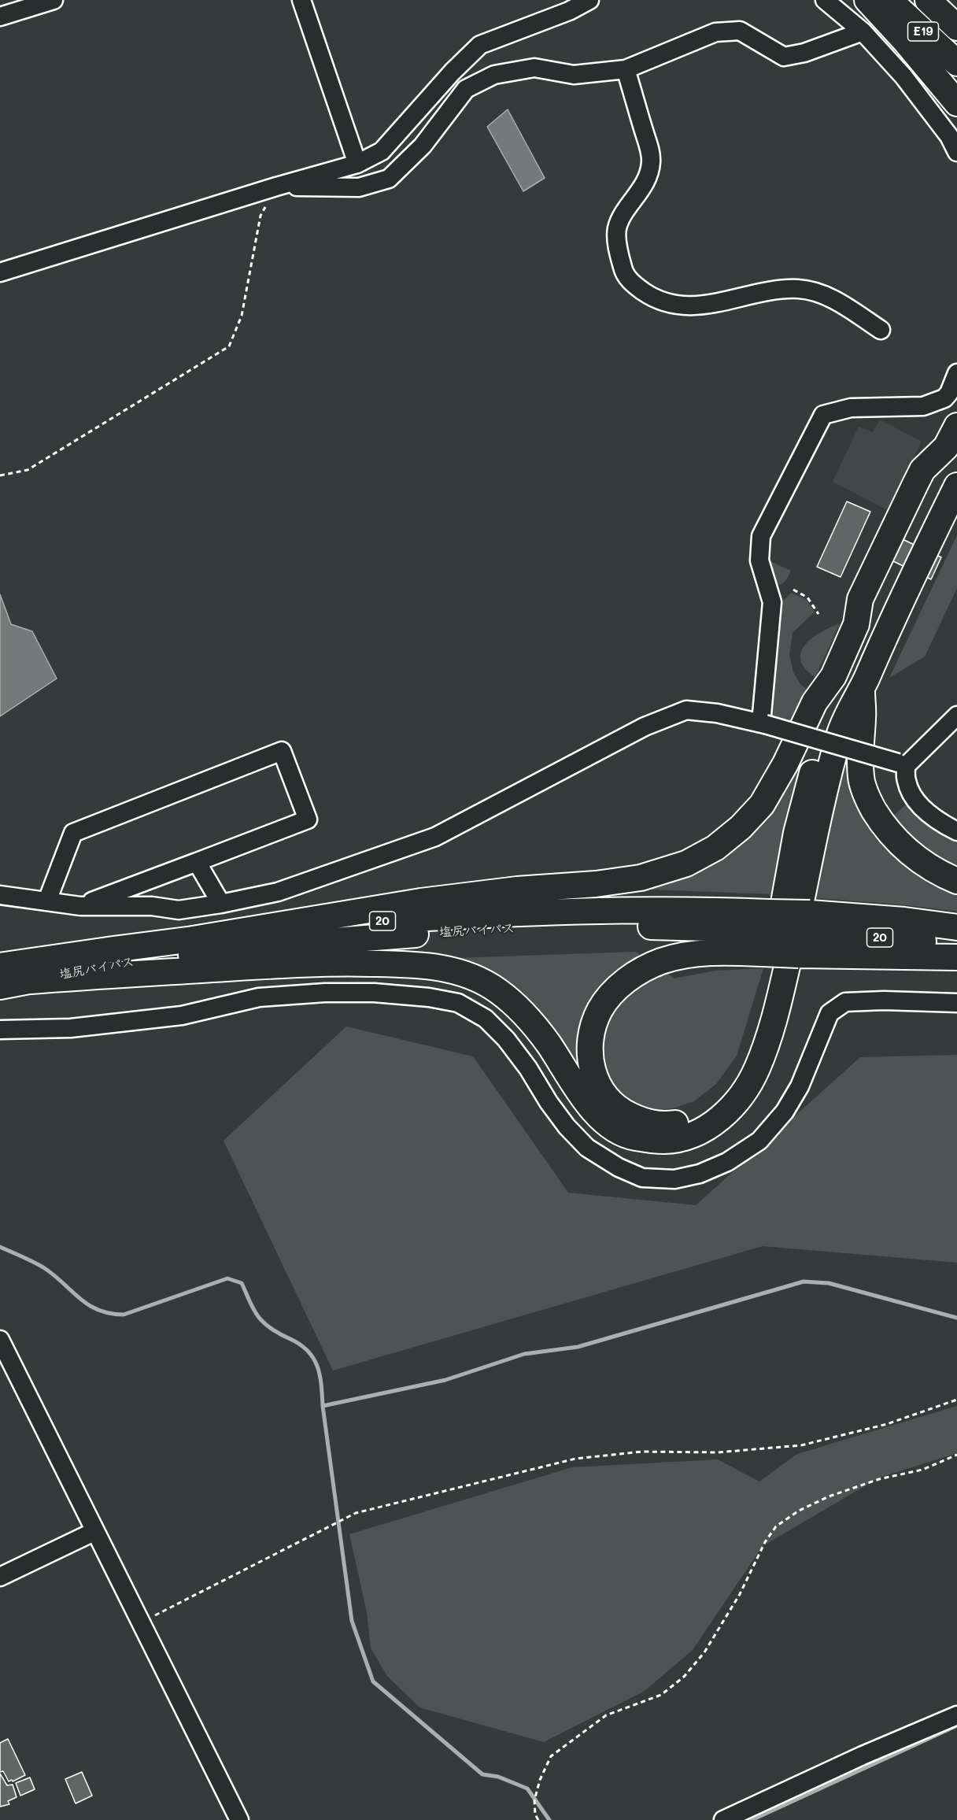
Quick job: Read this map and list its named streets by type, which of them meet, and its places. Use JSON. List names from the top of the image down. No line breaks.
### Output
{"streets":{"highway":["E19","20","塩尻バイパス"]}}
